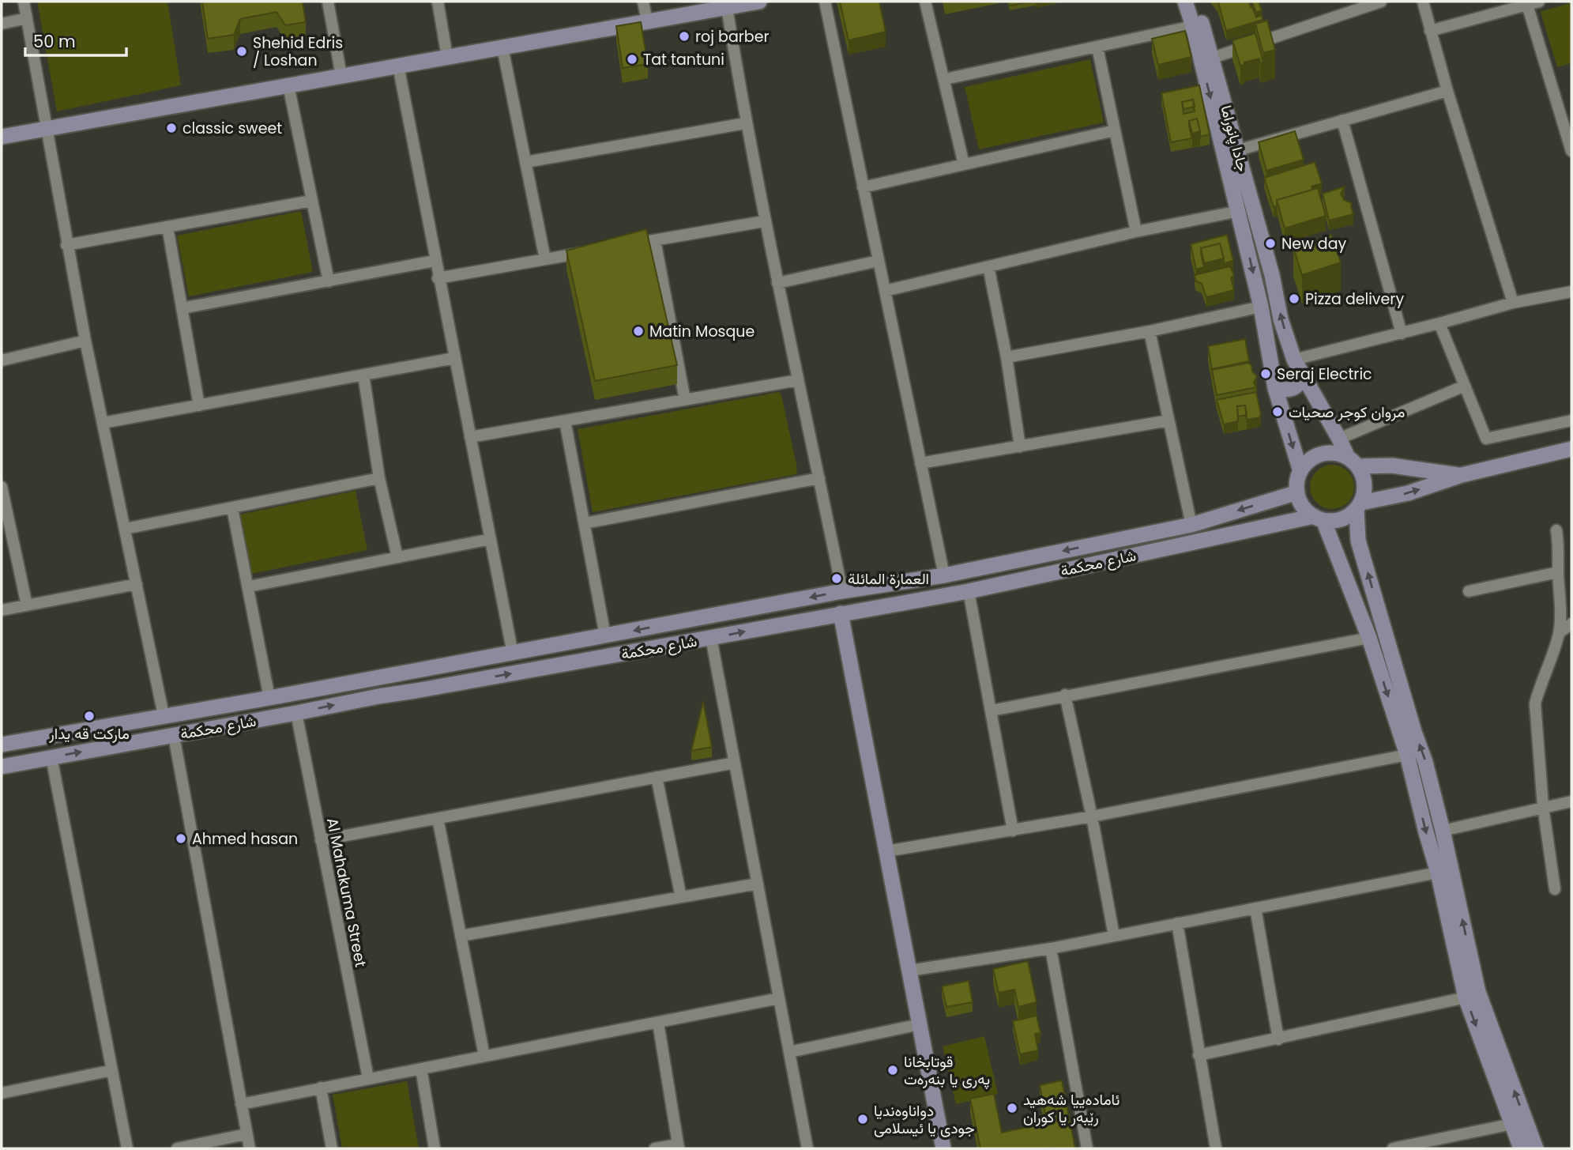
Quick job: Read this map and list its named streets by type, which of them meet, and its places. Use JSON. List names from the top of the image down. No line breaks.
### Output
{"streets":{"main road":["جادا پانوراما","شارع محكمة"],"street":["Al Mahakuma Street"]},"crossings":[["جادا پانوراما","شارع محكمة"],["شارع محكمة","Al Mahakuma Street"]],"places":["roj barber","Shehid Edris / Loshan","Tat tantuni","classic sweet","New day","Pizza delivery","Matin Mosque","Seraj Electric","مروان كوجر صحيات","العمارة المائلة","ماركت قه يدار","Ahmed hasan","قوتابخانا پەری یا بنەرەت","ئامادەییا شەهید رێبەر یا کوران","دواناوەندیا جودی یا ئیسلامی"],"scale_bar":"50 m"}
